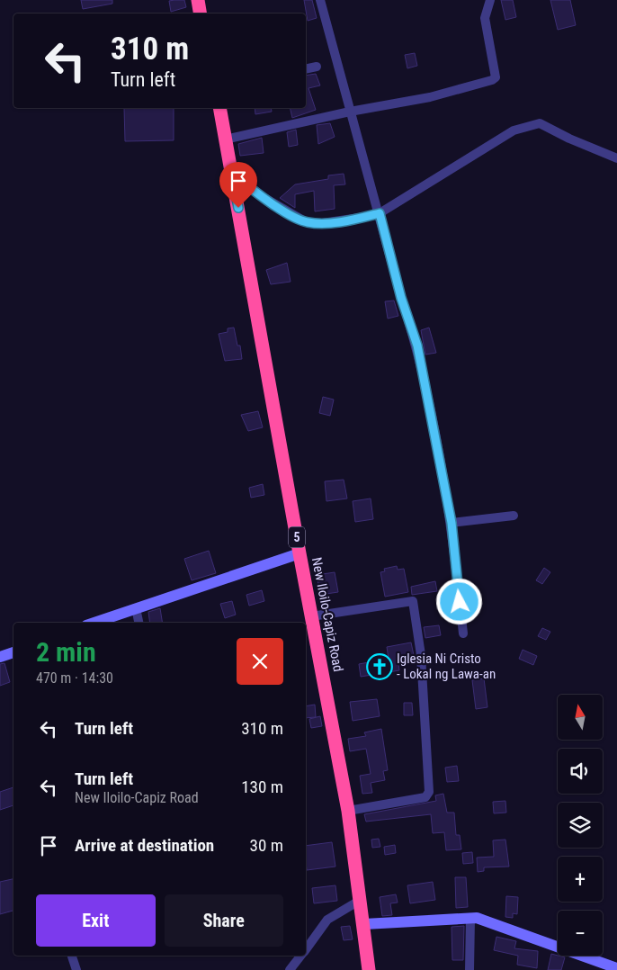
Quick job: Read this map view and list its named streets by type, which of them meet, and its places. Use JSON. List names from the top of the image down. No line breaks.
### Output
{"streets":{"highway":["5","New Iloilo-Capiz Road"]},"places":{"church":["Iglesia Ni Cristo - Lokal ng Lawa-an"]},"north":"top","page":{"turn":["310 m","Turn left"],"heading":["2 min","470 m · 14:30"],"map_buttons":["+","−"],"list":[{"name":"Turn left","value":"310 m"},{"name":"Turn left","note":"New Iloilo-Capiz Road","value":"130 m"},{"name":"Arrive at destination","value":"30 m"}],"buttons":["Exit","Share"]}}
